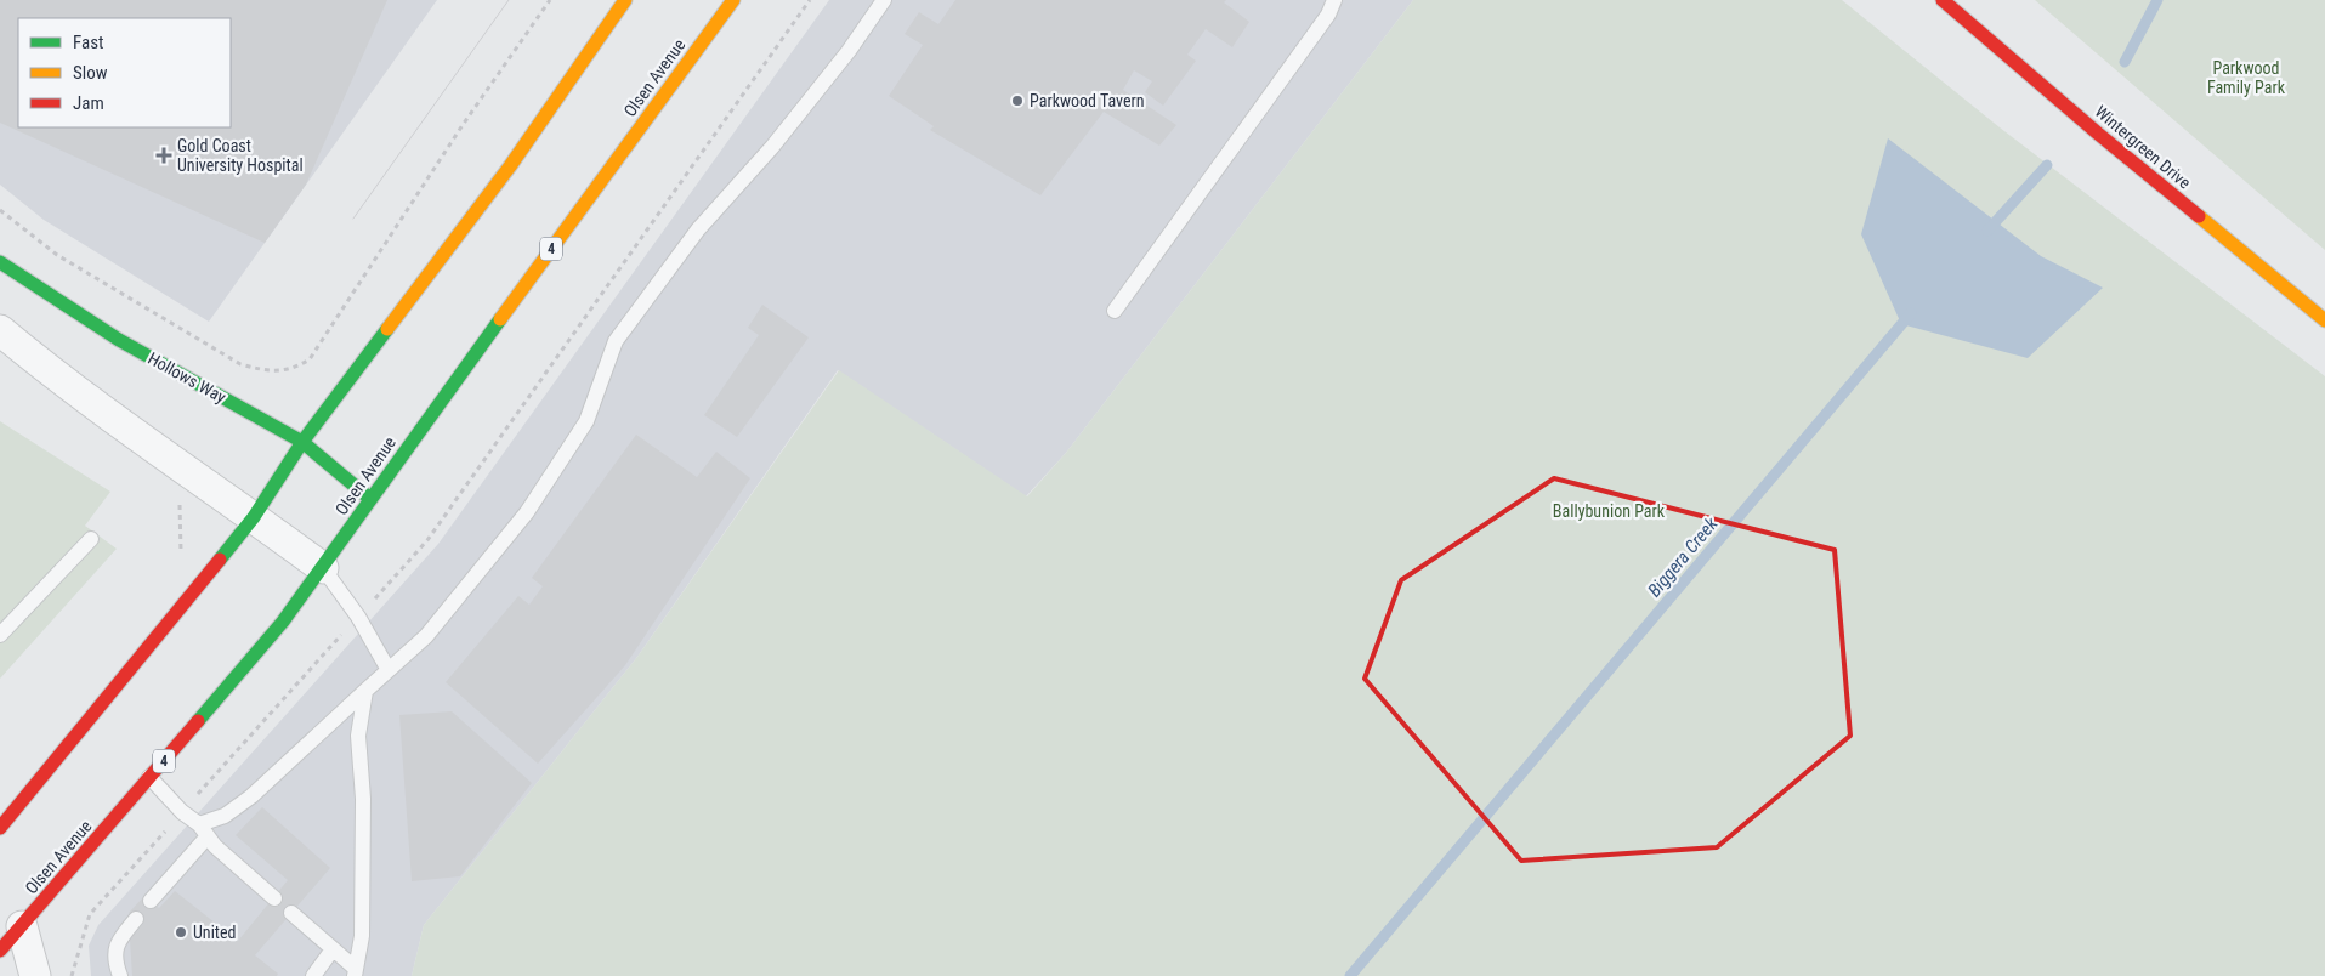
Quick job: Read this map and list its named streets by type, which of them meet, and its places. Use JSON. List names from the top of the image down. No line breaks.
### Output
{"streets":{"main road":["Olsen Avenue","Wintergreen Drive","4","Hollows Way"]},"crossings":[["Olsen Avenue","Hollows Way"]],"water":["Biggera Creek"],"parks":["Parkwood Family Park","Ballybunion Park"],"places":{"other":["Parkwood Tavern","United"],"health":["Gold Coast University Hospital"]},"legend":["Fast","Slow","Jam"]}
